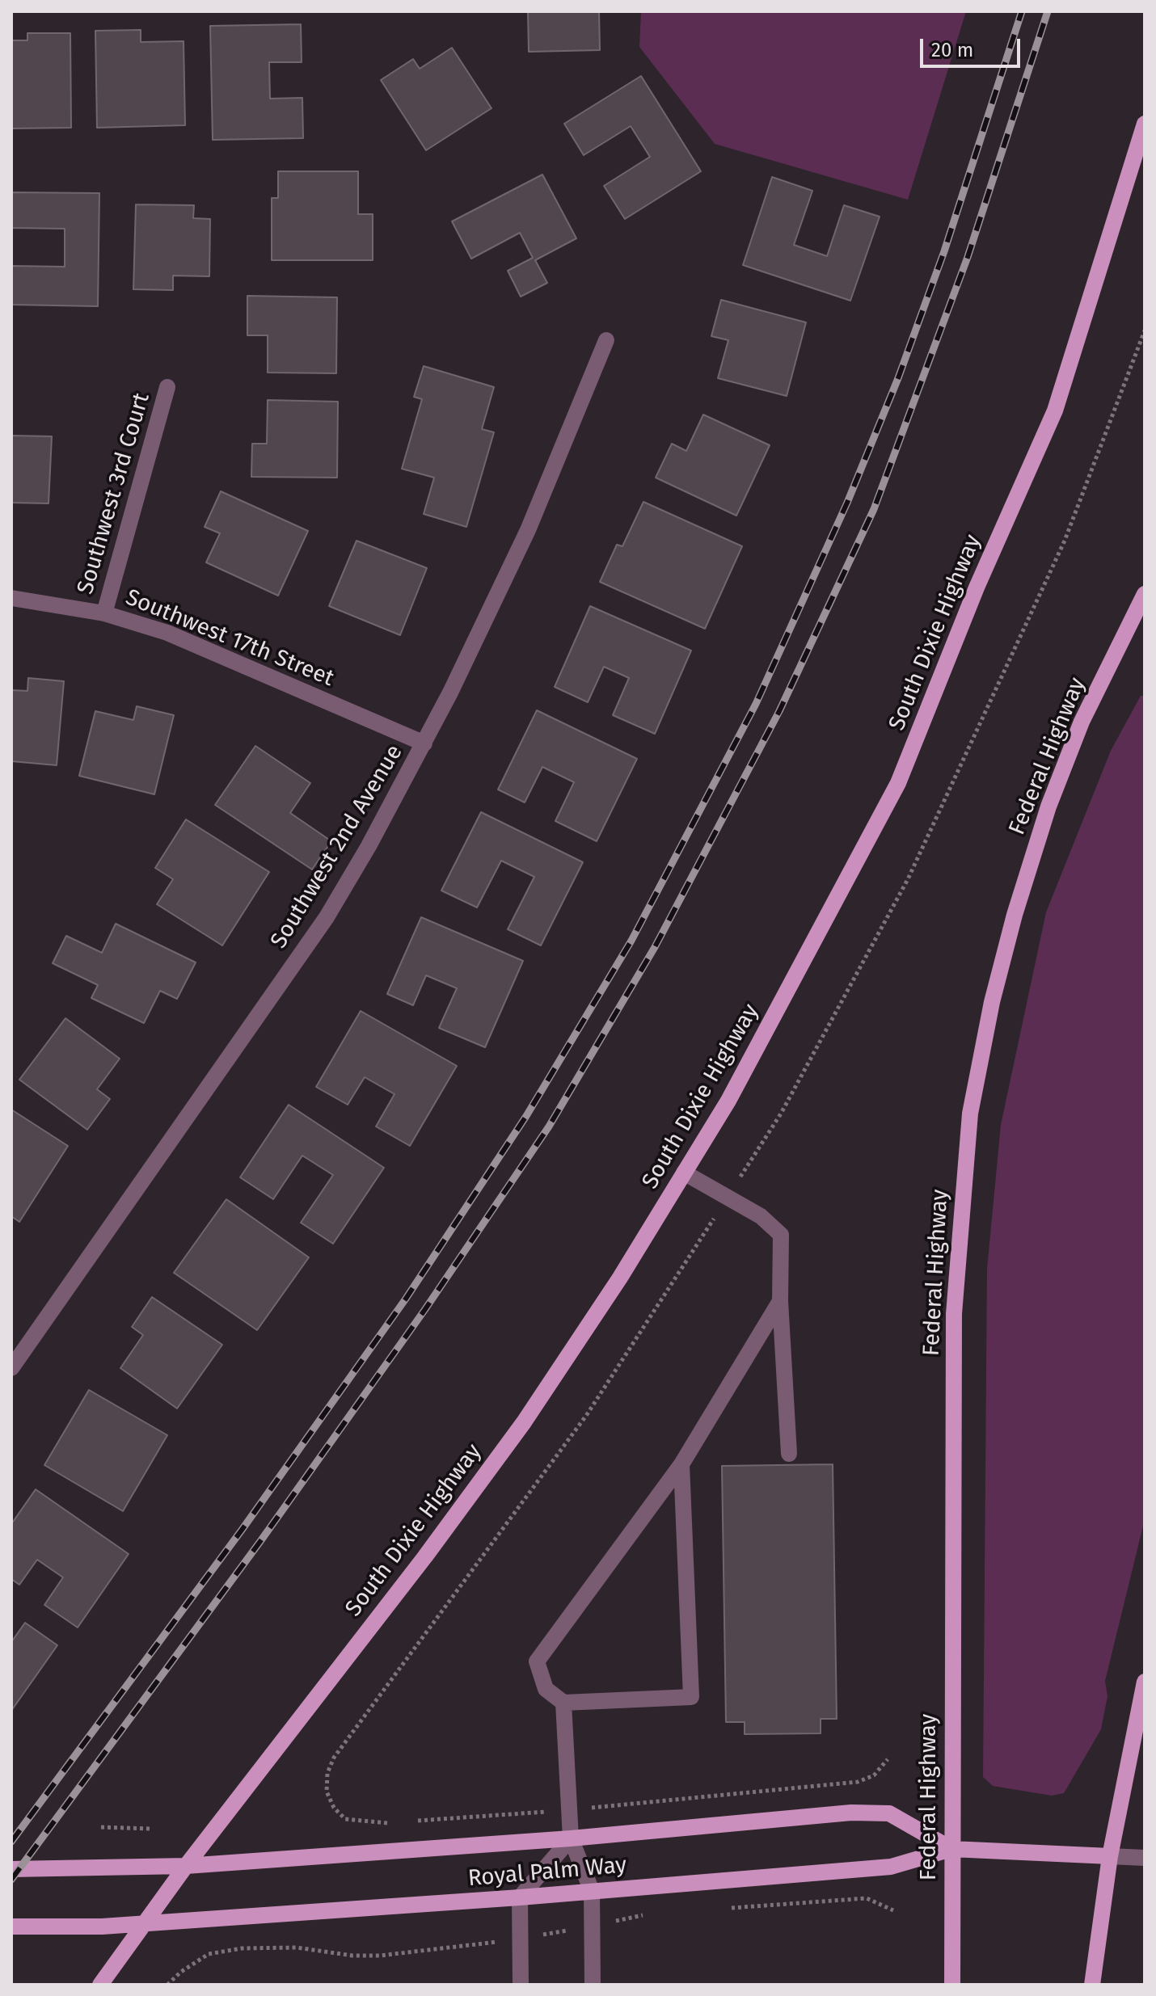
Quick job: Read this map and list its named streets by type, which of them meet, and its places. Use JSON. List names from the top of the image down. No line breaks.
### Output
{"streets":{"main road":["South Dixie Highway","Federal Highway","Royal Palm Way"],"street":["Southwest 3rd Court","Southwest 17th Street","Southwest 2nd Avenue"]},"crossings":[["Southwest 3rd Court","Southwest 17th Street"],["South Dixie Highway","Royal Palm Way"],["Southwest 17th Street","Southwest 2nd Avenue"],["Federal Highway","Royal Palm Way"]],"scale_bar":"20 m"}
